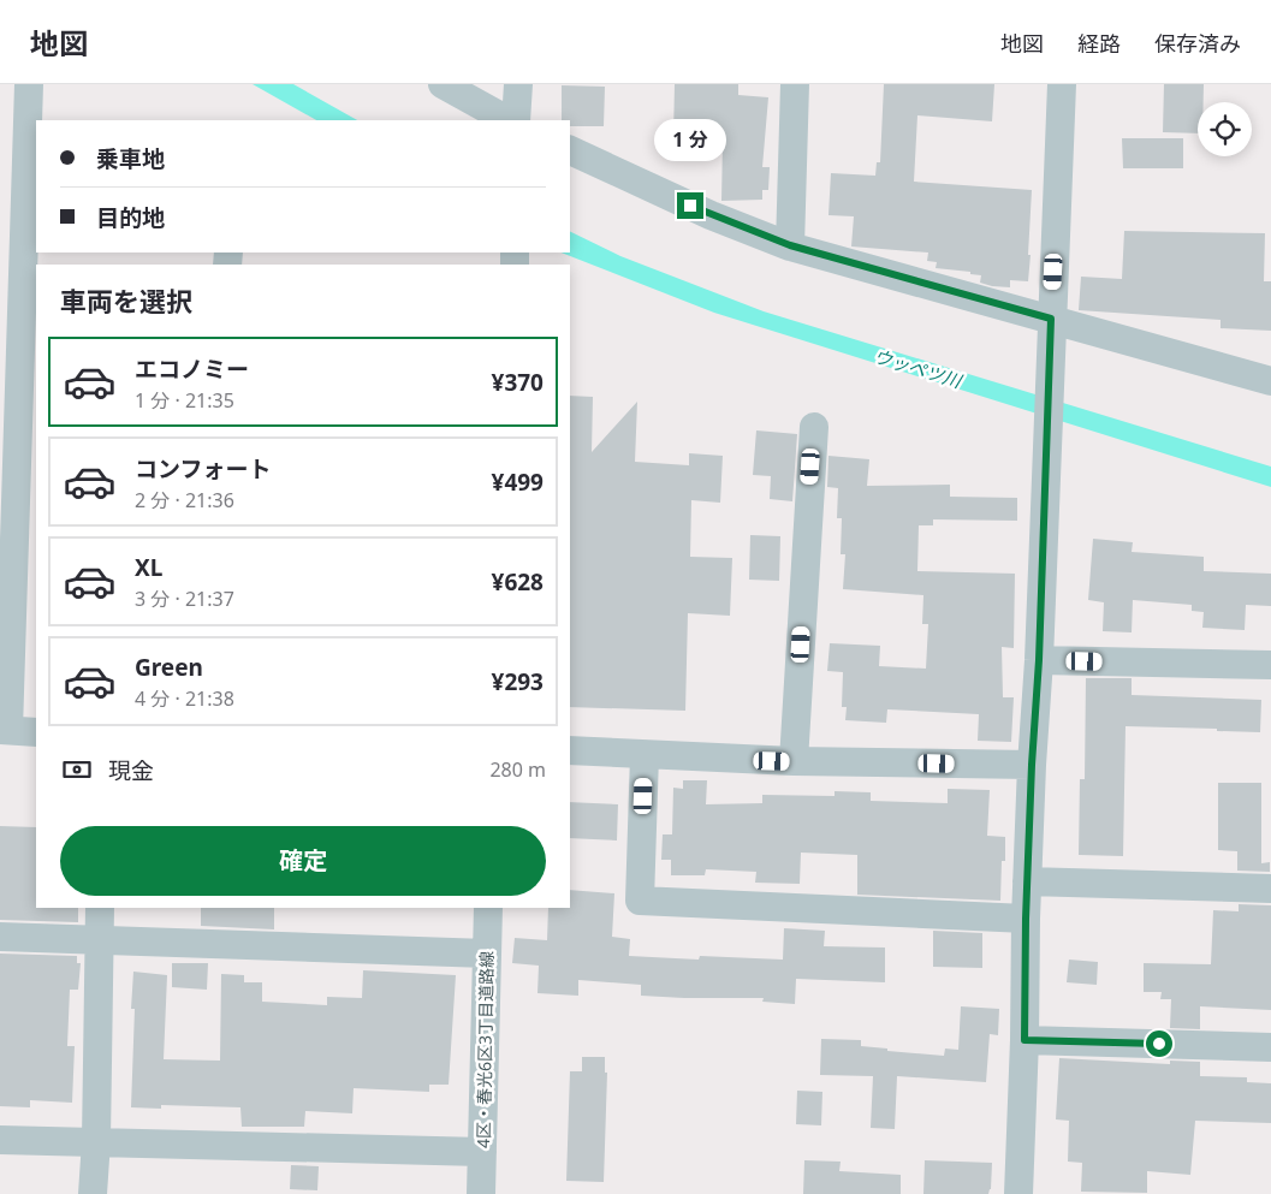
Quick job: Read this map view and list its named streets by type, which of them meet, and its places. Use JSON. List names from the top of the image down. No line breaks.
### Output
{"streets":{"street":["4区・春光6区3丁目道路線"]},"water":["ウッペツ川"],"page":{"header":"地図","nav":["地図","経路","保存済み"],"bubble":"1 分","banner":["乗車地","目的地"],"heading":"車両を選択","list":[{"name":"エコノミー","note":"1 分 · 21:35","value":"¥370"},{"name":"コンフォート","note":"2 分 · 21:36","value":"¥499"},{"name":"XL","note":"3 分 · 21:37","value":"¥628"},{"name":"Green","note":"4 分 · 21:38","value":"¥293"}],"pay":["現金","280 m"],"buttons":"確定"}}
